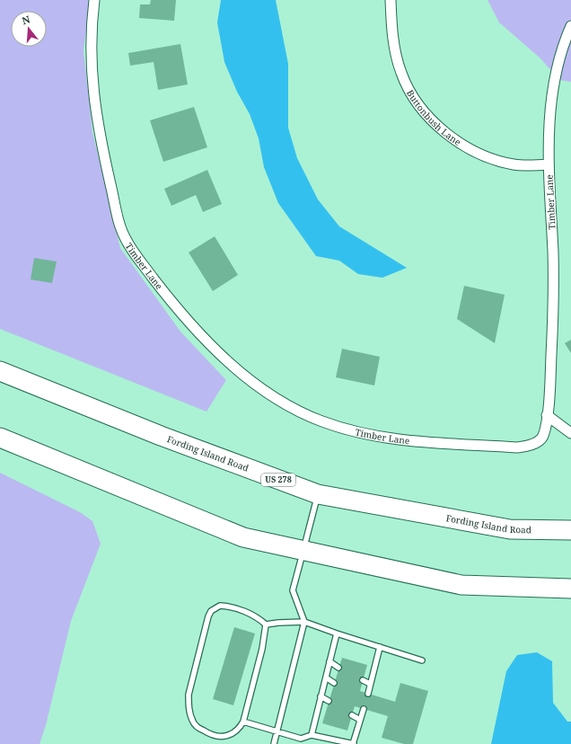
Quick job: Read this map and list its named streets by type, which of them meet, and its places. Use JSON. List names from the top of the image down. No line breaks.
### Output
{"streets":{"highway":["Fording Island Road","US 278"],"street":["Buttonbush Lane","Timber Lane"]},"crossings":[["Buttonbush Lane","Timber Lane"]],"north":"top"}
